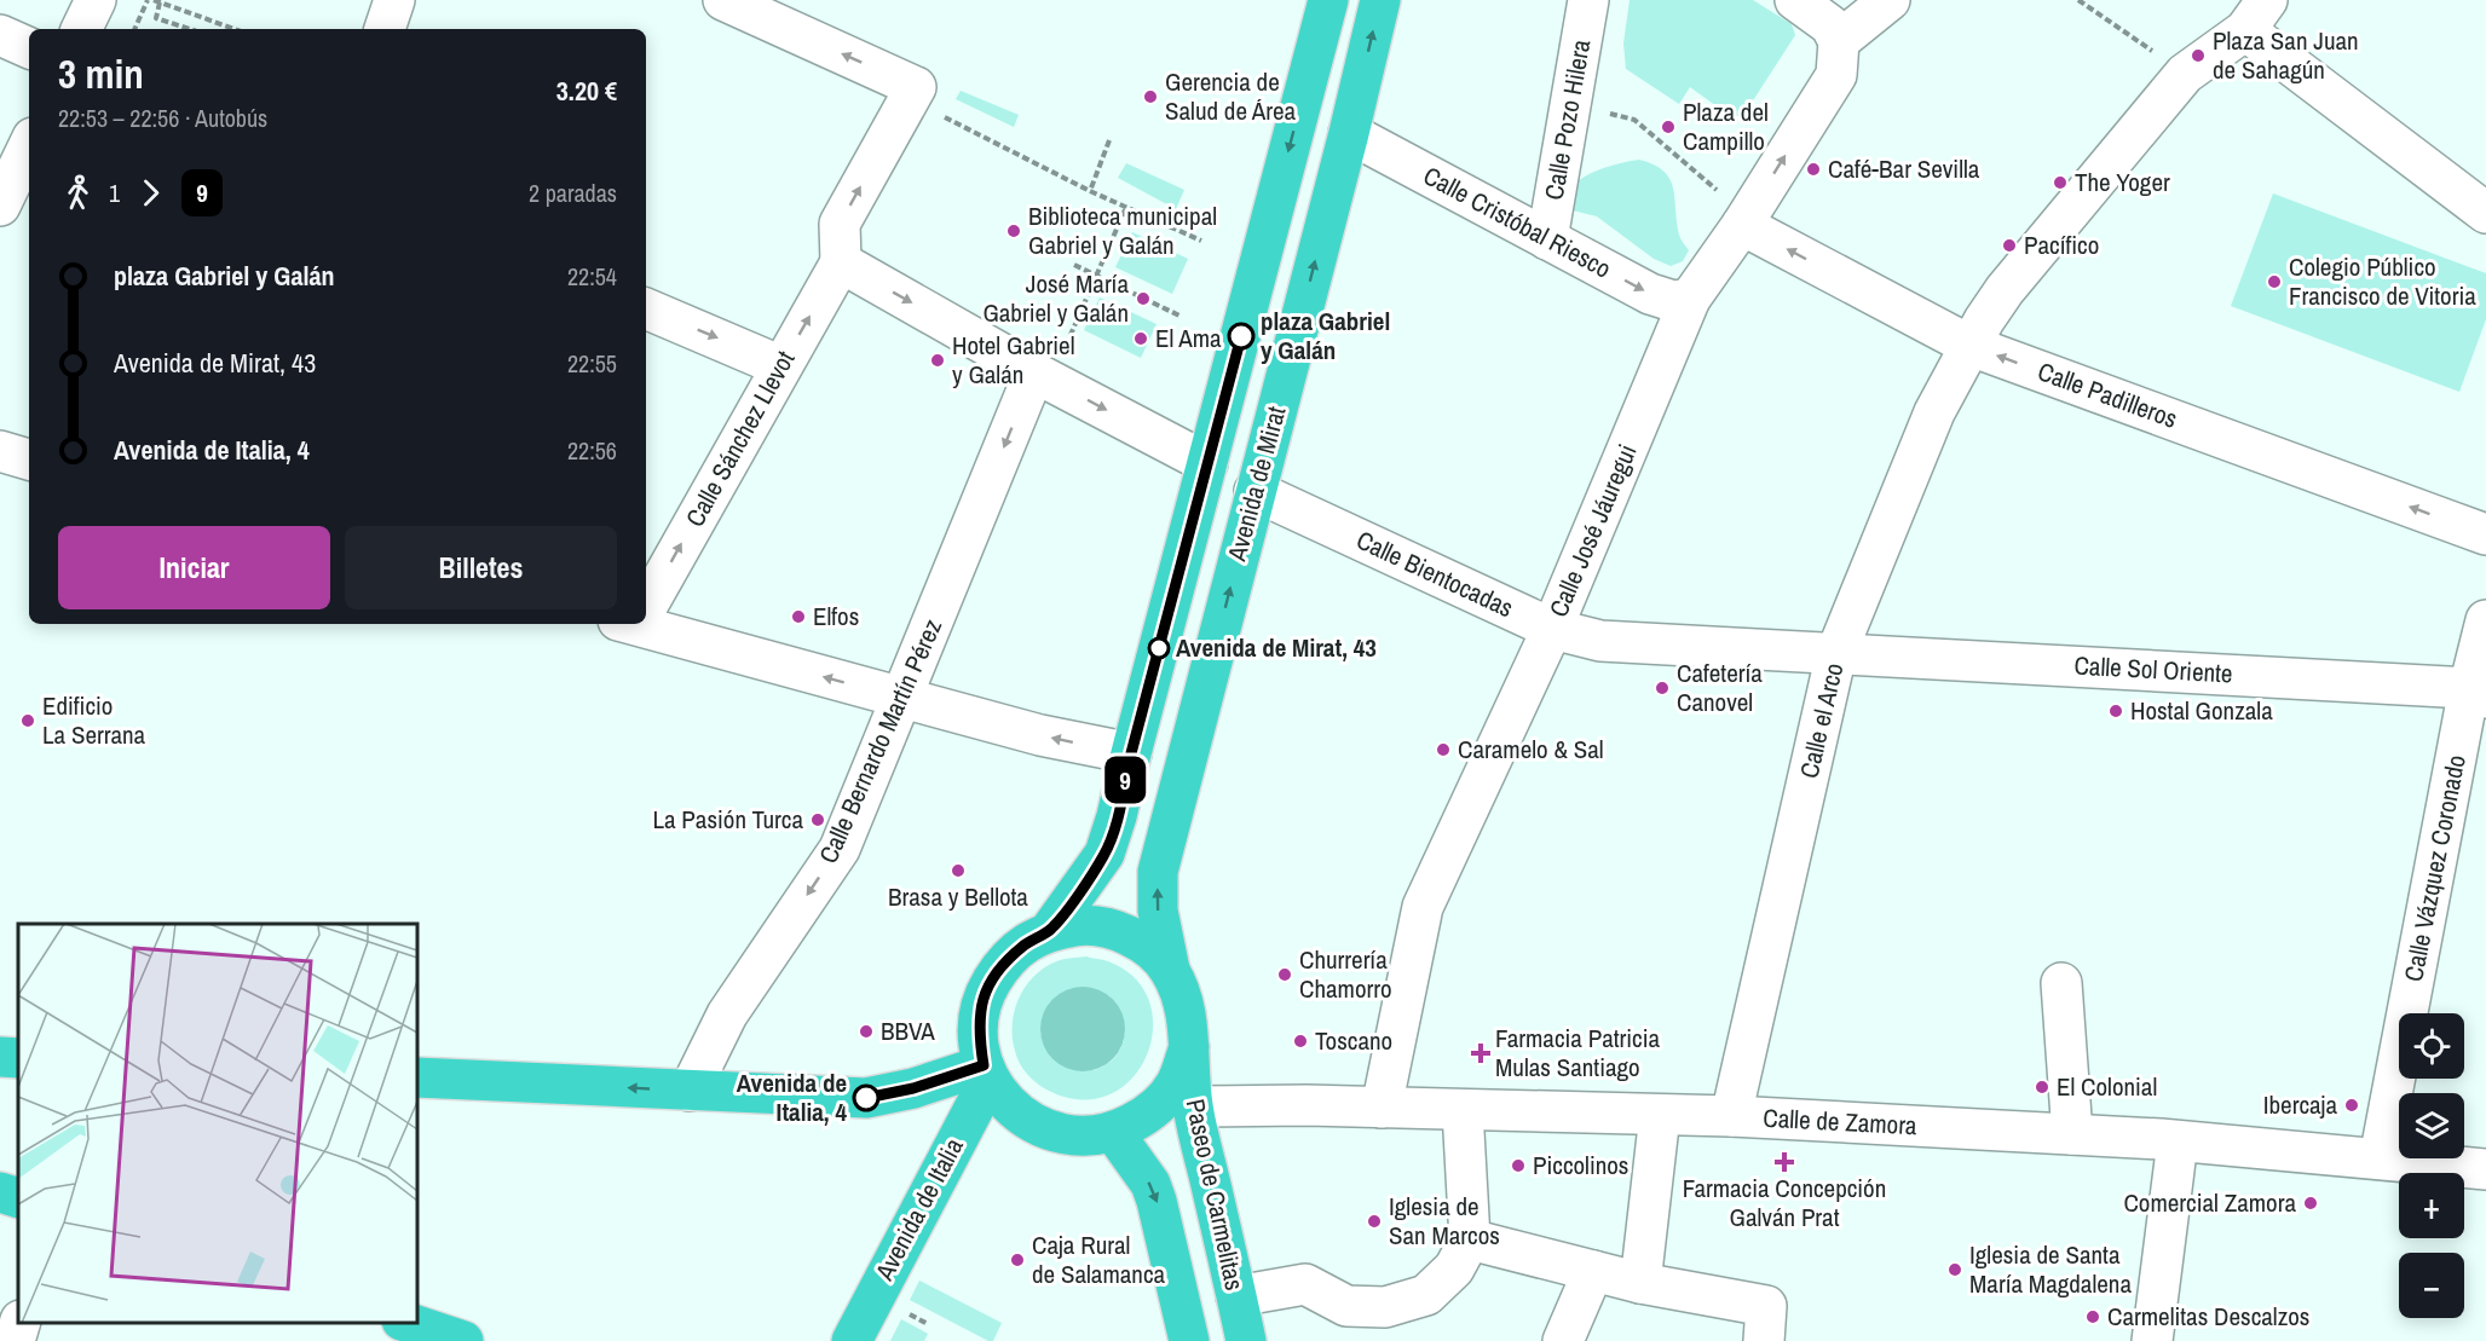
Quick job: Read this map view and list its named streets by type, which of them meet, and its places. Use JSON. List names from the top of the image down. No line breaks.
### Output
{"streets":{"highway":["Avenida de Mirat","Paseo de Carmelitas","Avenida de Italia"],"street":["Calle Pozo Hilera","Calle Cristóbal Riesco","Calle Padilleros","Calle Sánchez Llevot","Calle José Jáuregui","Calle Bientocadas","Calle Sol Oriente","Calle el Arco","Calle Bernardo Martín Pérez","Calle Vázquez Coronado","Calle de Zamora"]},"crossings":[["Calle Pozo Hilera","Calle Cristóbal Riesco"],["Calle Cristóbal Riesco","Avenida de Mirat"],["Calle Cristóbal Riesco","Calle José Jáuregui"],["Calle Padilleros","Calle José Jáuregui"],["Calle Padilleros","Calle el Arco"],["Avenida de Mirat","Calle Bientocadas"],["Avenida de Mirat","Paseo de Carmelitas"],["Avenida de Mirat","Avenida de Italia"],["Calle José Jáuregui","Calle Bientocadas"],["Calle José Jáuregui","Calle de Zamora"],["Calle Bientocadas","Calle Sol Oriente"],["Calle Bientocadas","Calle el Arco"],["Calle Sol Oriente","Calle el Arco"],["Calle Sol Oriente","Calle Vázquez Coronado"],["Calle el Arco","Calle de Zamora"],["Calle Vázquez Coronado","Calle de Zamora"],["Calle de Zamora","Paseo de Carmelitas"],["Paseo de Carmelitas","Avenida de Italia"]],"one_way":["Calle Cristóbal Riesco","Calle Padilleros","Calle Sánchez Llevot","Calle Bernardo Martín Pérez"],"places":{"other":["Plaza San Juan de Sahagún","Gerencia de Salud de Área","Plaza del Campillo","Café-Bar Sevilla","The Yoger","Biblioteca municipal Gabriel y Galán","Pacífico","Colegio Público Francisco de Vitoria","José María Gabriel y Galán","plaza Gabriel y Galán","El Ama","Hotel Gabriel y Galán","Elfos","Avenida de Mirat, 43","Cafetería Canovel","Hostal Gonzala","Edificio La Serrana","Caramelo & Sal","La Pasión Turca","Brasa y Bellota","Churrería Chamorro","BBVA","Toscano","El Colonial","Avenida de Italia, 4","Ibercaja","Piccolinos","Comercial Zamora","Iglesia de San Marcos","Caja Rural de Salamanca","Iglesia de Santa María Magdalena","Carmelitas Descalzos"],"health":["Farmacia Patricia Mulas Santiago","Farmacia Concepción Galván Prat"]},"lines":["bus line 9"],"page":{"on_map":"9","heading":["3 min","22:53 – 22:56 · Autobús","3.20 €"],"legs":["1","9","2 paradas"],"list":[{"name":"plaza Gabriel y Galán","value":"22:54"},{"name":"Avenida de Mirat, 43","value":"22:55"},{"name":"Avenida de Italia, 4","value":"22:56"}],"buttons":["Iniciar","Billetes"],"map_buttons":["+","−"]}}
